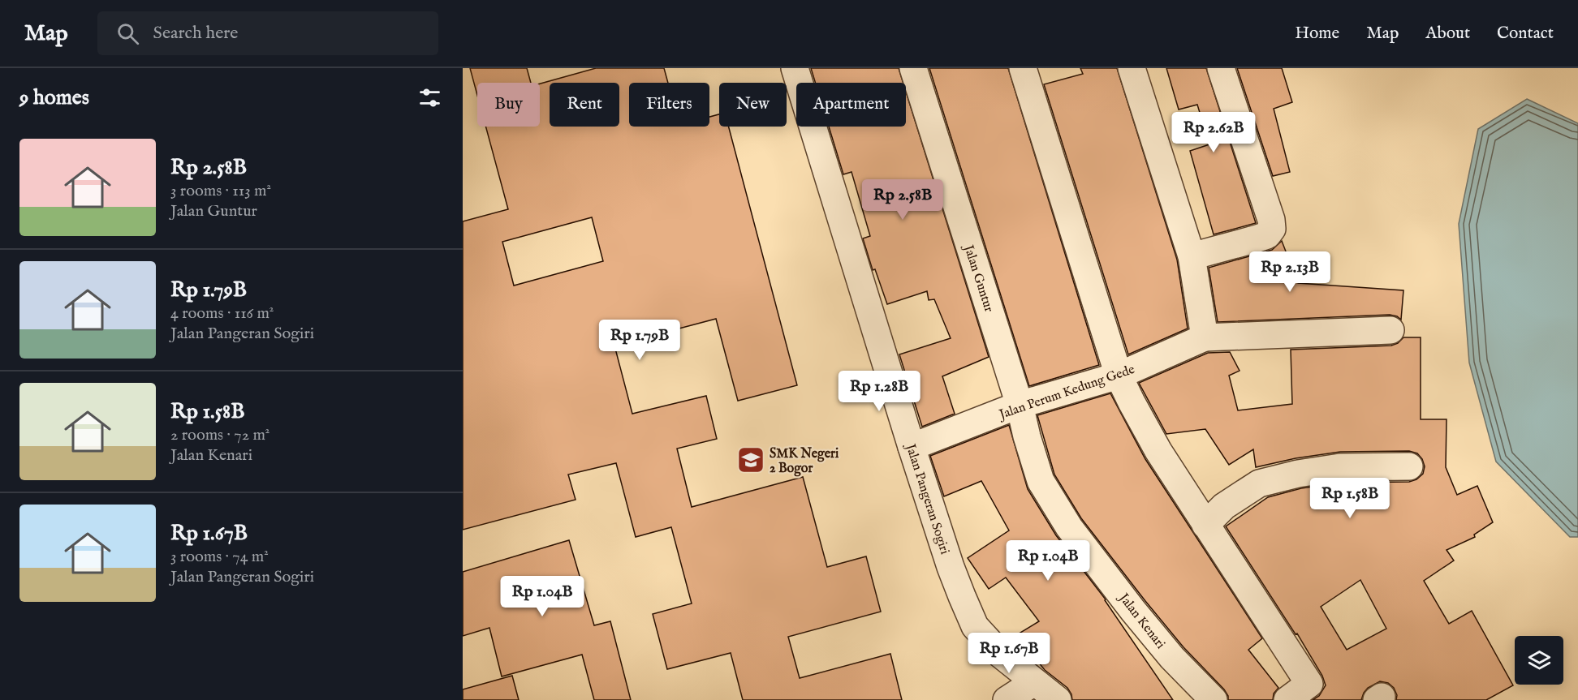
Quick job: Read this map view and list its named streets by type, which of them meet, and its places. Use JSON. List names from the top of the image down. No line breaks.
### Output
{"streets":{"street":["Jalan Guntur","Jalan Perum Kedung Gede","Jalan Pangeran Sogiri","Jalan Kenari"]},"crossings":[["Jalan Guntur","Jalan Perum Kedung Gede"],["Jalan Guntur","Jalan Kenari"],["Jalan Perum Kedung Gede","Jalan Pangeran Sogiri"],["Jalan Perum Kedung Gede","Jalan Kenari"]],"places":{"school or university":["SMK Negeri 2 Bogor"]},"page":{"header":"Map","search":"Search here","nav":["Home","Map","About","Contact"],"heading":"9 homes","chip":["Buy","Rent","Filters","New","Apartment"],"price":["Rp 2.62B","Rp 2.58B","Rp 2.13B","Rp 1.79B","Rp 1.28B","Rp 1.58B","Rp 1.04B","Rp 1.04B","Rp 1.67B"],"list":[{"name":"Rp 2.58B","note":"3 rooms · 113 m² · Jalan Guntur"},{"name":"Rp 1.79B","note":"4 rooms · 116 m² · Jalan Pangeran Sogiri"},{"name":"Rp 1.58B","note":"2 rooms · 72 m² · Jalan Kenari"},{"name":"Rp 1.67B","note":"3 rooms · 74 m² · Jalan Pangeran Sogiri"}]}}
